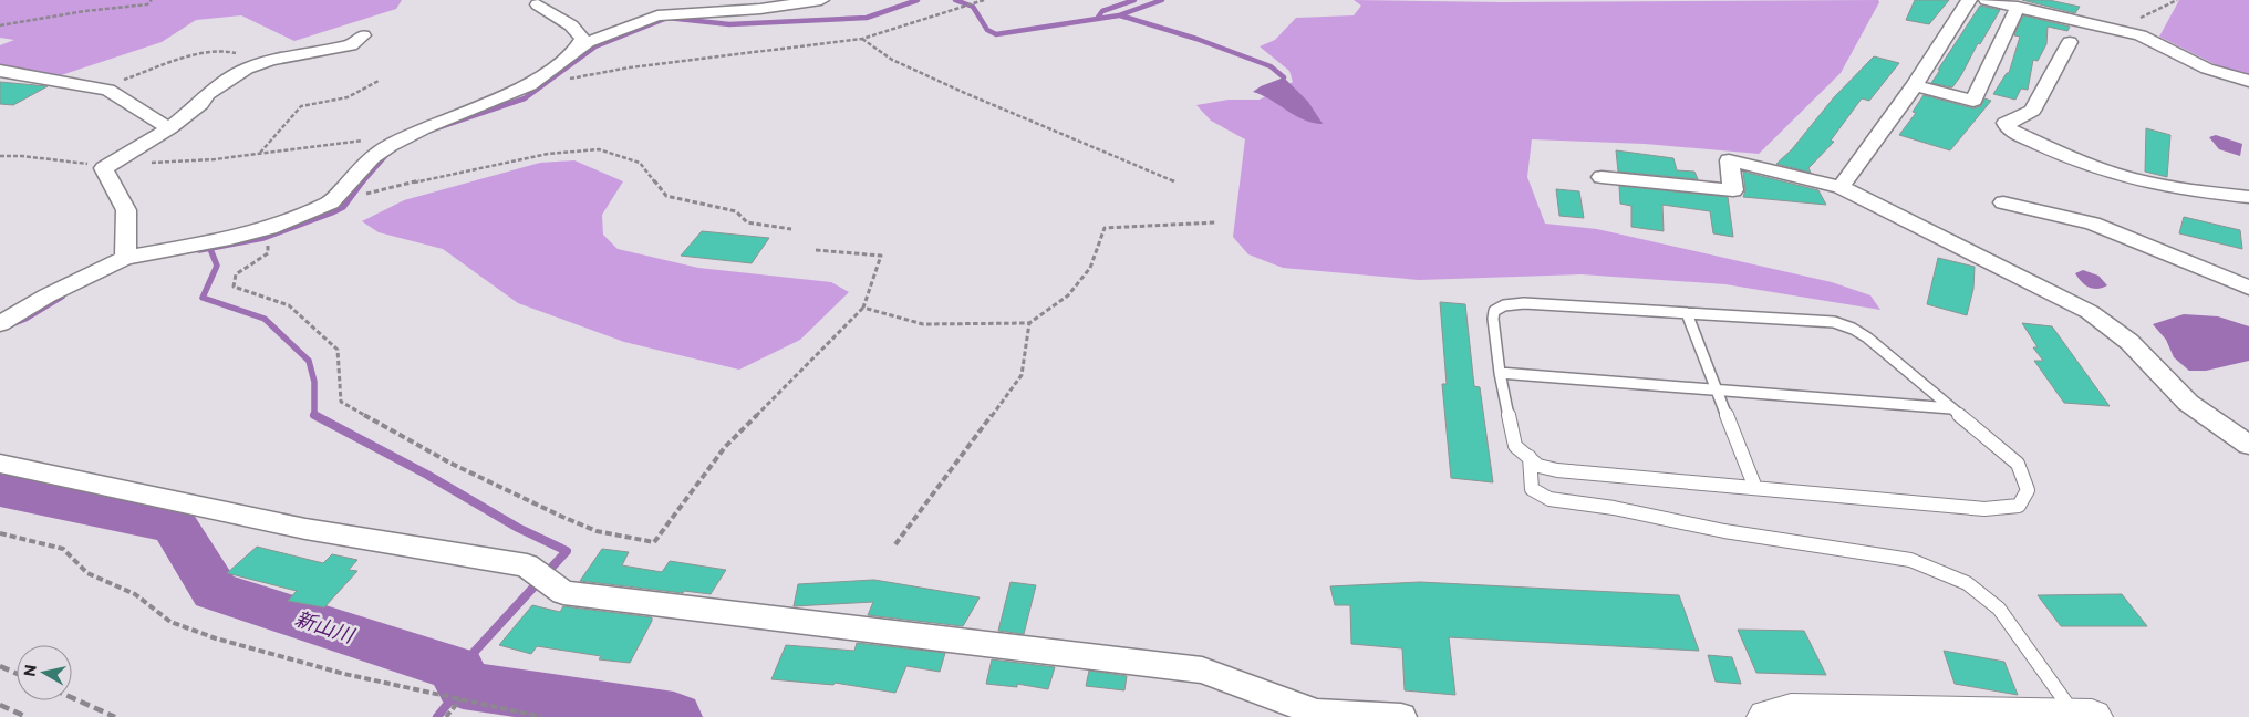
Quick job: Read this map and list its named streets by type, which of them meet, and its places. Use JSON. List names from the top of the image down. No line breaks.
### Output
{"water":["新山川"],"north":"left"}
